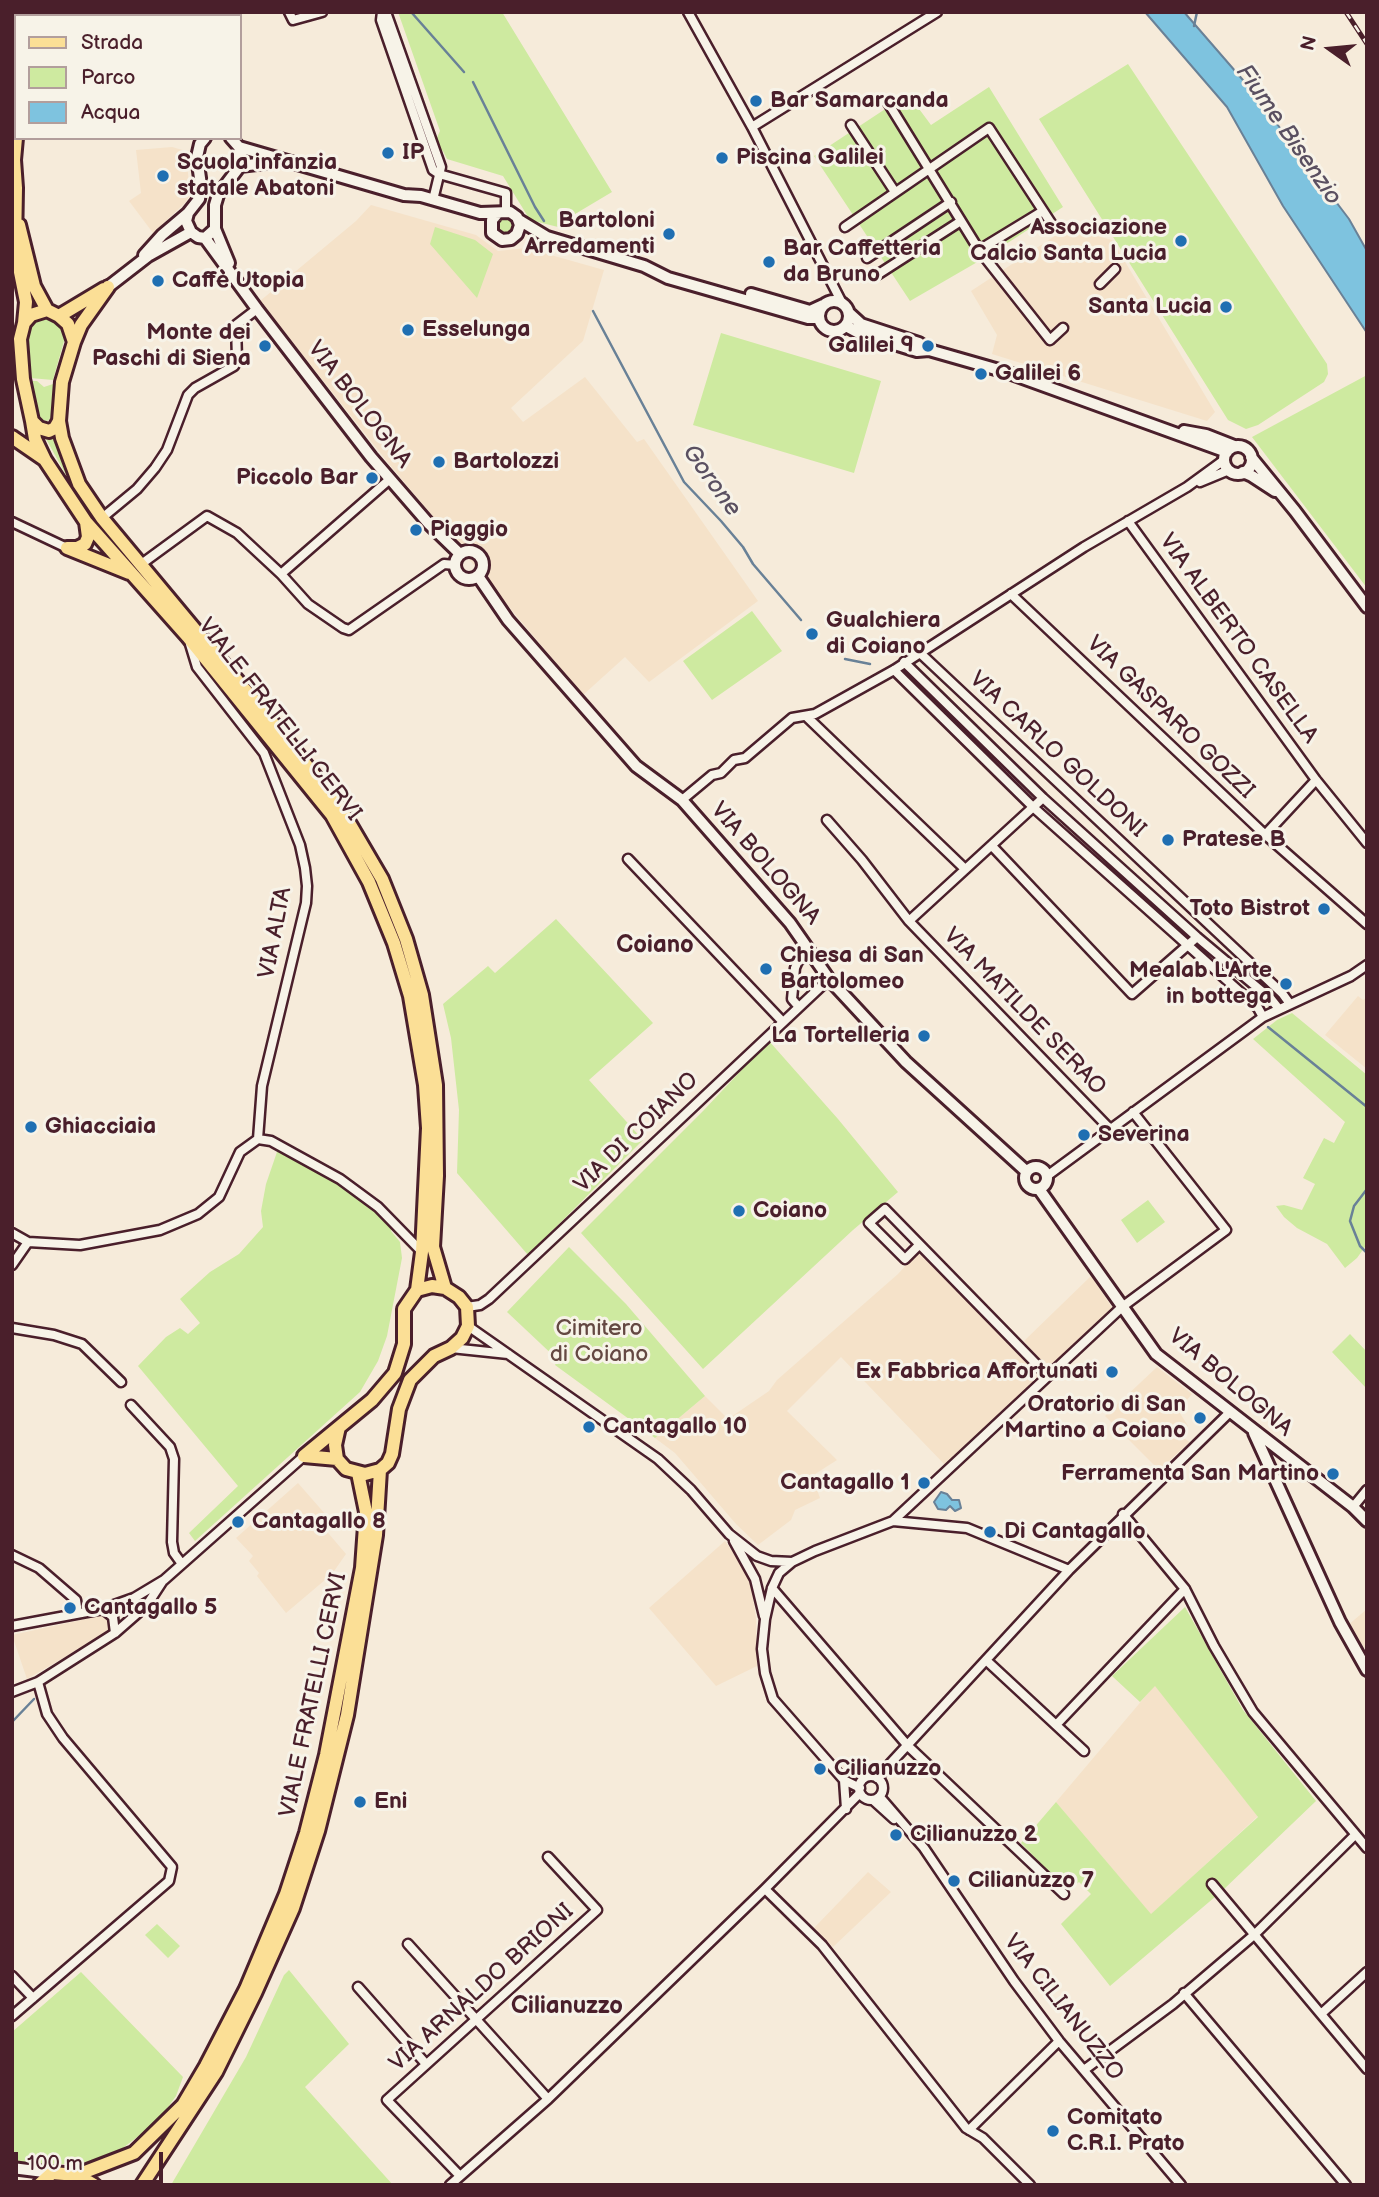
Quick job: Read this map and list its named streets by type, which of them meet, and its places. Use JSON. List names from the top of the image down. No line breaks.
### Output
{"streets":{"main road":["VIALE FRATELLI CERVI"],"street":["VIA BOLOGNA","VIA ALBERTO CASELLA","VIA GASPARO GOZZI","VIA CARLO GOLDONI","VIA ALTA","VIA MATILDE SERAO","VIA DI COIANO","VIA ARNALDO BRIONI","VIA CILIANUZZO"]},"crossings":[["VIA BOLOGNA","VIA DI COIANO"],["VIALE FRATELLI CERVI","VIA ALTA"],["VIA CARLO GOLDONI","VIA MATILDE SERAO"]],"districts":["Coiano","Cilianuzzo"],"water":["Fiume Bisenzio","Gorone"],"parks":["Cimitero di Coiano"],"places":["Bar Samarcanda","IP","Piscina Galilei","Scuola infanzia statale Abatoni","Bartoloni Arredamenti","Associazione Calcio Santa Lucia","Bar Caffetteria da Bruno","Caffè Utopia","Santa Lucia","Esselunga","Monte dei Paschi di Siena","Galilei 9","Galilei 6","Bartolozzi","Piccolo Bar","Piaggio","Gualchiera di Coiano","Pratese B","Toto Bistrot","Chiesa di San Bartolomeo","Mealab L'Arte in bottega","La Tortelleria","Ghiacciaia","Severina","Coiano","Ex Fabbrica Affortunati","Oratorio di San Martino a Coiano","Cantagallo 10","Ferramenta San Martino","Cantagallo 1","Cantagallo 8","Di Cantagallo","Cantagallo 5","Cilianuzzo","Eni","Cilianuzzo 2","Cilianuzzo 7","Comitato C.R.I. Prato"],"legend":["Strada","Parco","Acqua"],"scale_bar":"100 m","north":"left"}
